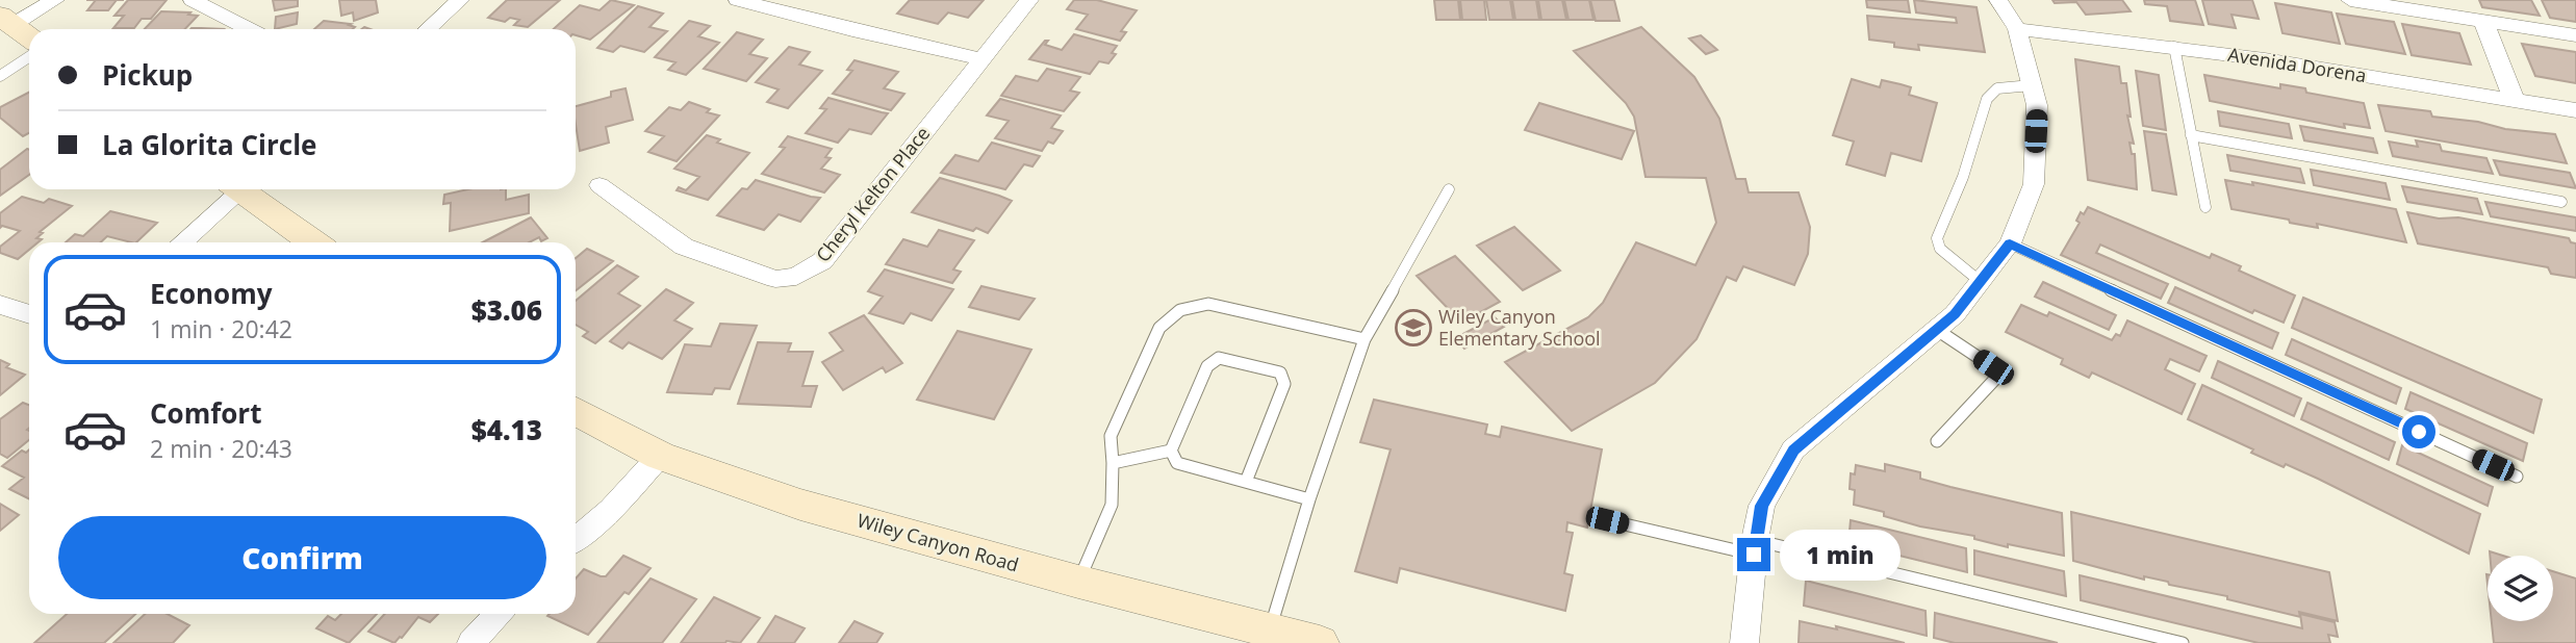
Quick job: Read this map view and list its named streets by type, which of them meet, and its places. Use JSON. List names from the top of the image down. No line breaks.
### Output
{"streets":{"street":["Avenida Dorena","Cheryl Kelton Place","Wiley Canyon Road"]},"places":{"school or university":["Wiley Canyon Elementary School"]},"page":{"banner":["Pickup","La Glorita Circle"],"list":[{"name":"Economy","note":"1 min · 20:42","value":"$3.06"},{"name":"Comfort","note":"2 min · 20:43","value":"$4.13"}],"buttons":"Confirm","bubble":"1 min"}}
